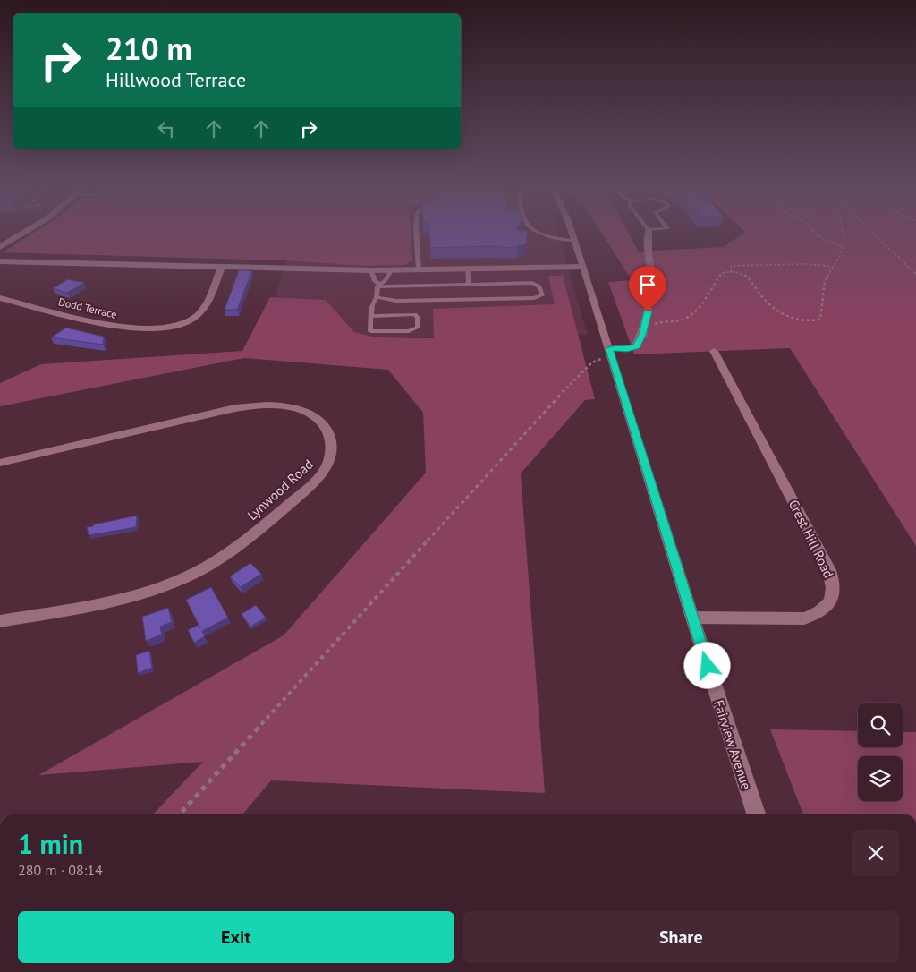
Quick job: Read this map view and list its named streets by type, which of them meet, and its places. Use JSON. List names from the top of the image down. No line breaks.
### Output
{"streets":{"street":["Dodd Terrace","Lynwood Road","Crest Hill Road","Fairview Avenue"]},"crossings":[["Crest Hill Road","Fairview Avenue"]],"page":{"turn":["210 m","Hillwood Terrace"],"heading":["1 min","280 m · 08:14"],"buttons":["Exit","Share"]}}
